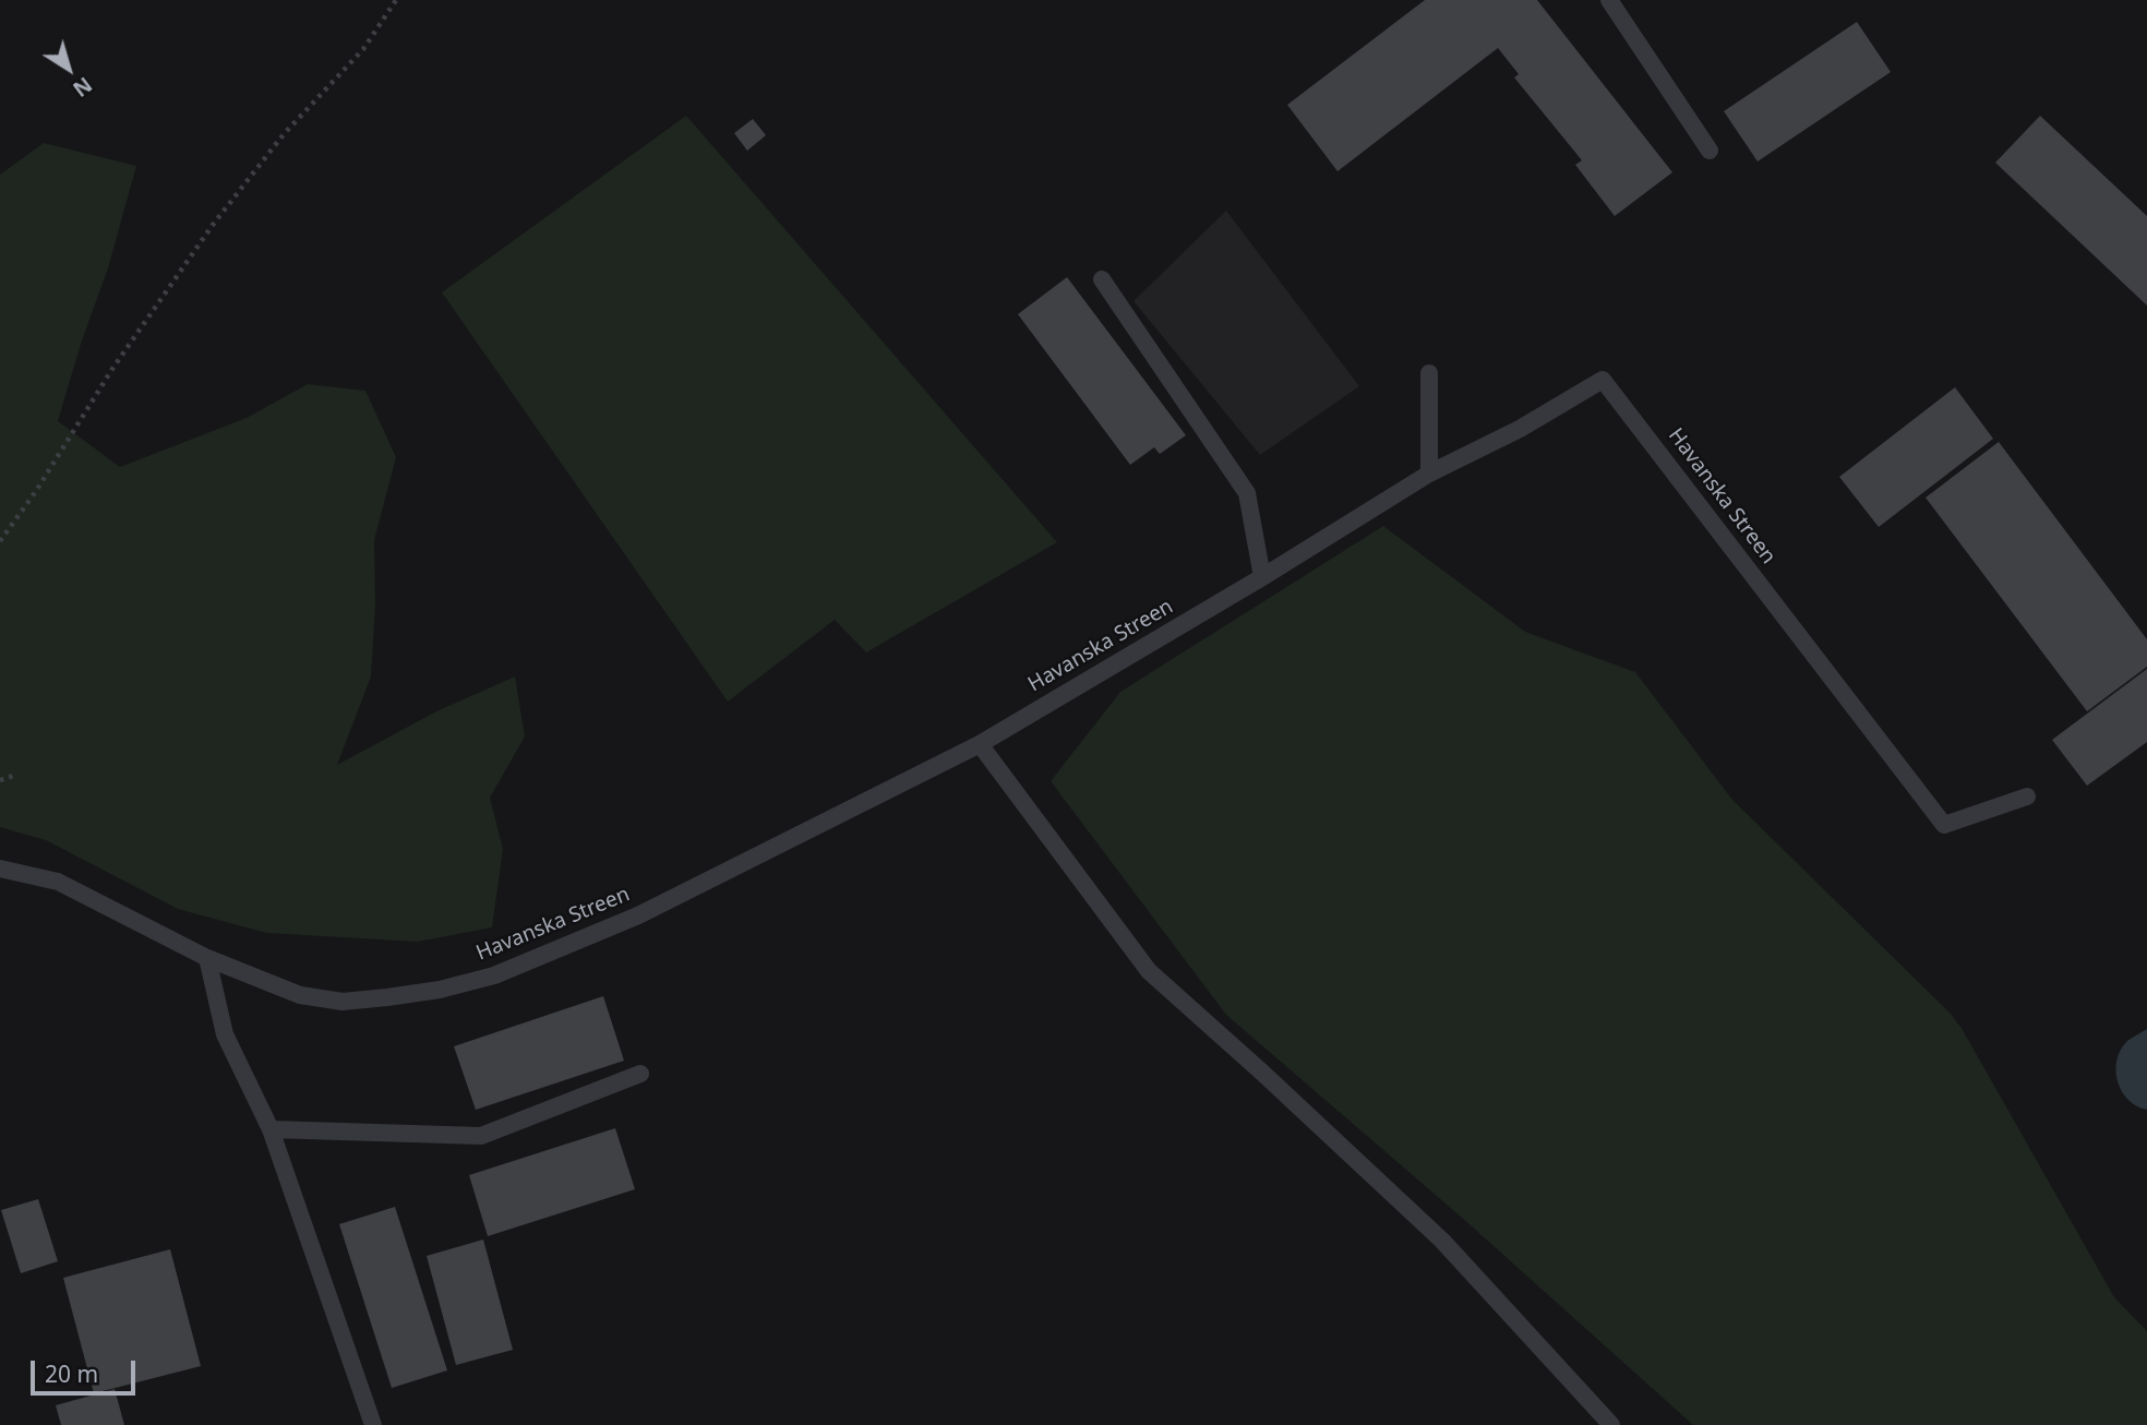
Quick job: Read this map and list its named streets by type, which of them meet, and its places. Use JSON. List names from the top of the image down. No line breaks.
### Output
{"streets":{"lane":["Havanska Streen"]},"scale_bar":"20 m","north":"bottom right"}
